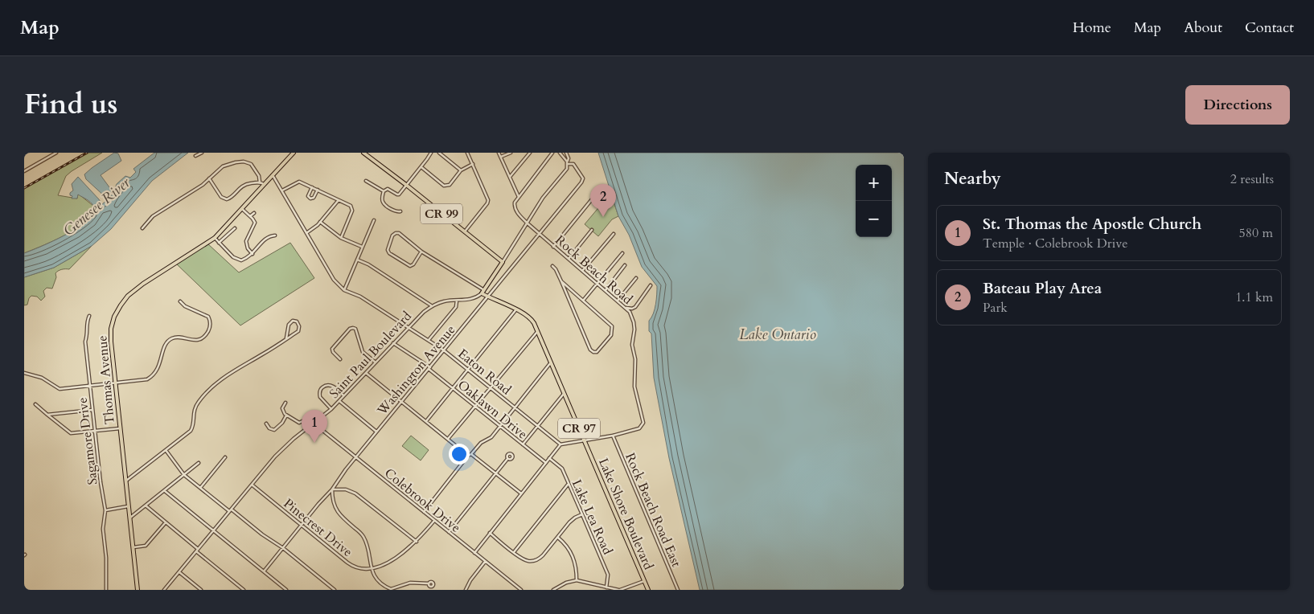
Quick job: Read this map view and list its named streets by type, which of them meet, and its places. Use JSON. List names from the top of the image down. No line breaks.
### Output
{"streets":{"main road":["CR 99","Thomas Avenue","CR 97","Lake Shore Boulevard"],"street":["Rock Beach Road","Saint Paul Boulevard","Washington Avenue","Eaton Road","Oaklawn Drive","Sagamore Drive","Colebrook Drive","Rock Beach Road East","Lake Lea Road","Pinecrest Drive"]},"crossings":[["Rock Beach Road","Washington Avenue"],["Rock Beach Road","Eaton Road"],["Rock Beach Road","Rock Beach Road East"],["Rock Beach Road","Lake Shore Boulevard"],["Saint Paul Boulevard","Eaton Road"],["Saint Paul Boulevard","Oaklawn Drive"],["Saint Paul Boulevard","Colebrook Drive"],["Saint Paul Boulevard","Lake Shore Boulevard"],["Saint Paul Boulevard","Pinecrest Drive"],["Washington Avenue","Eaton Road"],["Washington Avenue","Oaklawn Drive"],["Washington Avenue","Colebrook Drive"],["Washington Avenue","Lake Shore Boulevard"],["Washington Avenue","Pinecrest Drive"]],"water":["Genesee River","Lake Ontario"],"page":{"header":"Map","nav":["Home","Map","About","Contact"],"title":"Find us","buttons":"Directions","heading":["Nearby","2 results"],"map_buttons":["+","−"],"pins":["2","1"],"list":[{"mark":"1","name":"St. Thomas the Apostle Church","note":"Temple · Colebrook Drive","value":"580 m"},{"mark":"2","name":"Bateau Play Area","note":"Park","value":"1.1 km"}]}}
